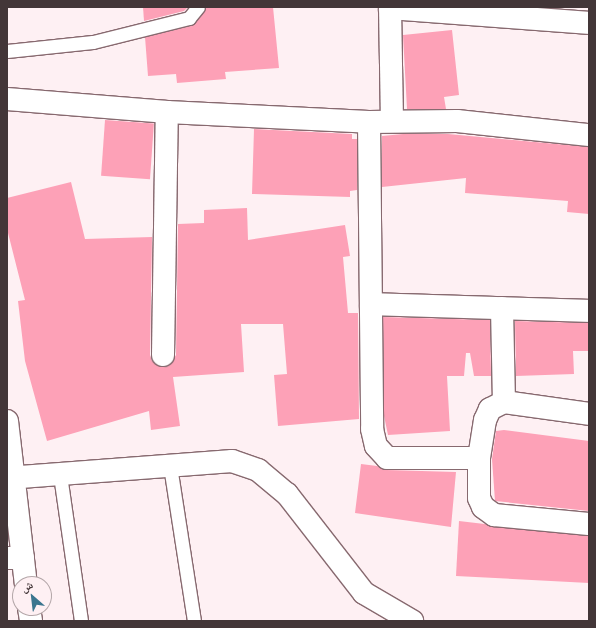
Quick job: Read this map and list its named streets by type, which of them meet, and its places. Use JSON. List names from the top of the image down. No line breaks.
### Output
{"north":"top left"}
